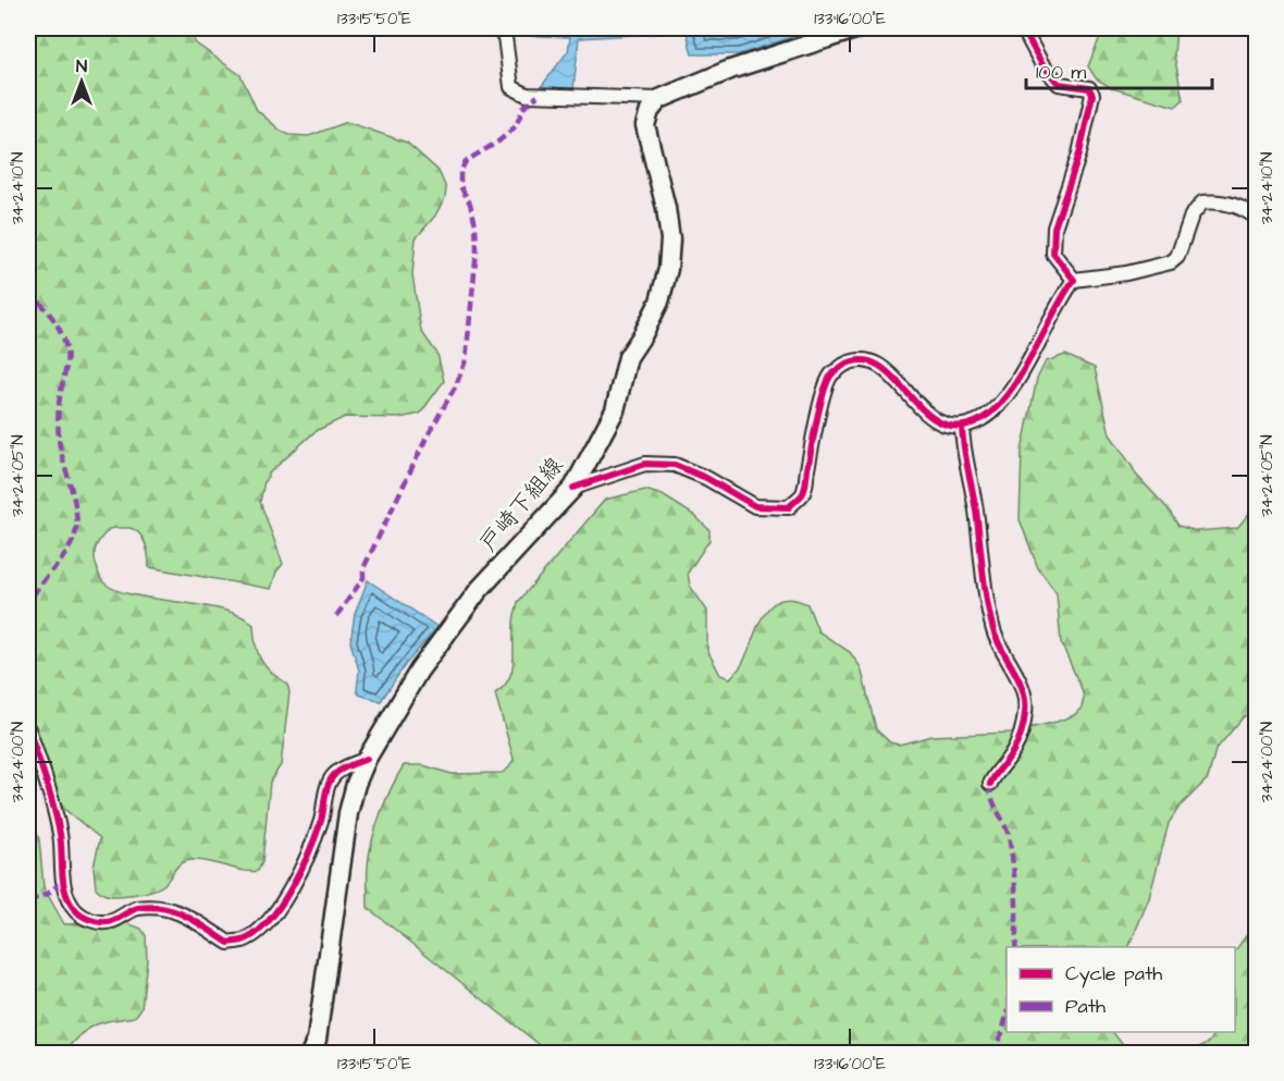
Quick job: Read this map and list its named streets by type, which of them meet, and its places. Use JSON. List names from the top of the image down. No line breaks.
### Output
{"streets":{"main road":["戸崎下組線"]},"legend":["Cycle path","Path"],"scale_bar":"100 m","north":"top","coordinates":["133°15'50\"E","133°16'00\"E","34°24'10\"N","34°24'05\"N","34°24'00\"N"]}
